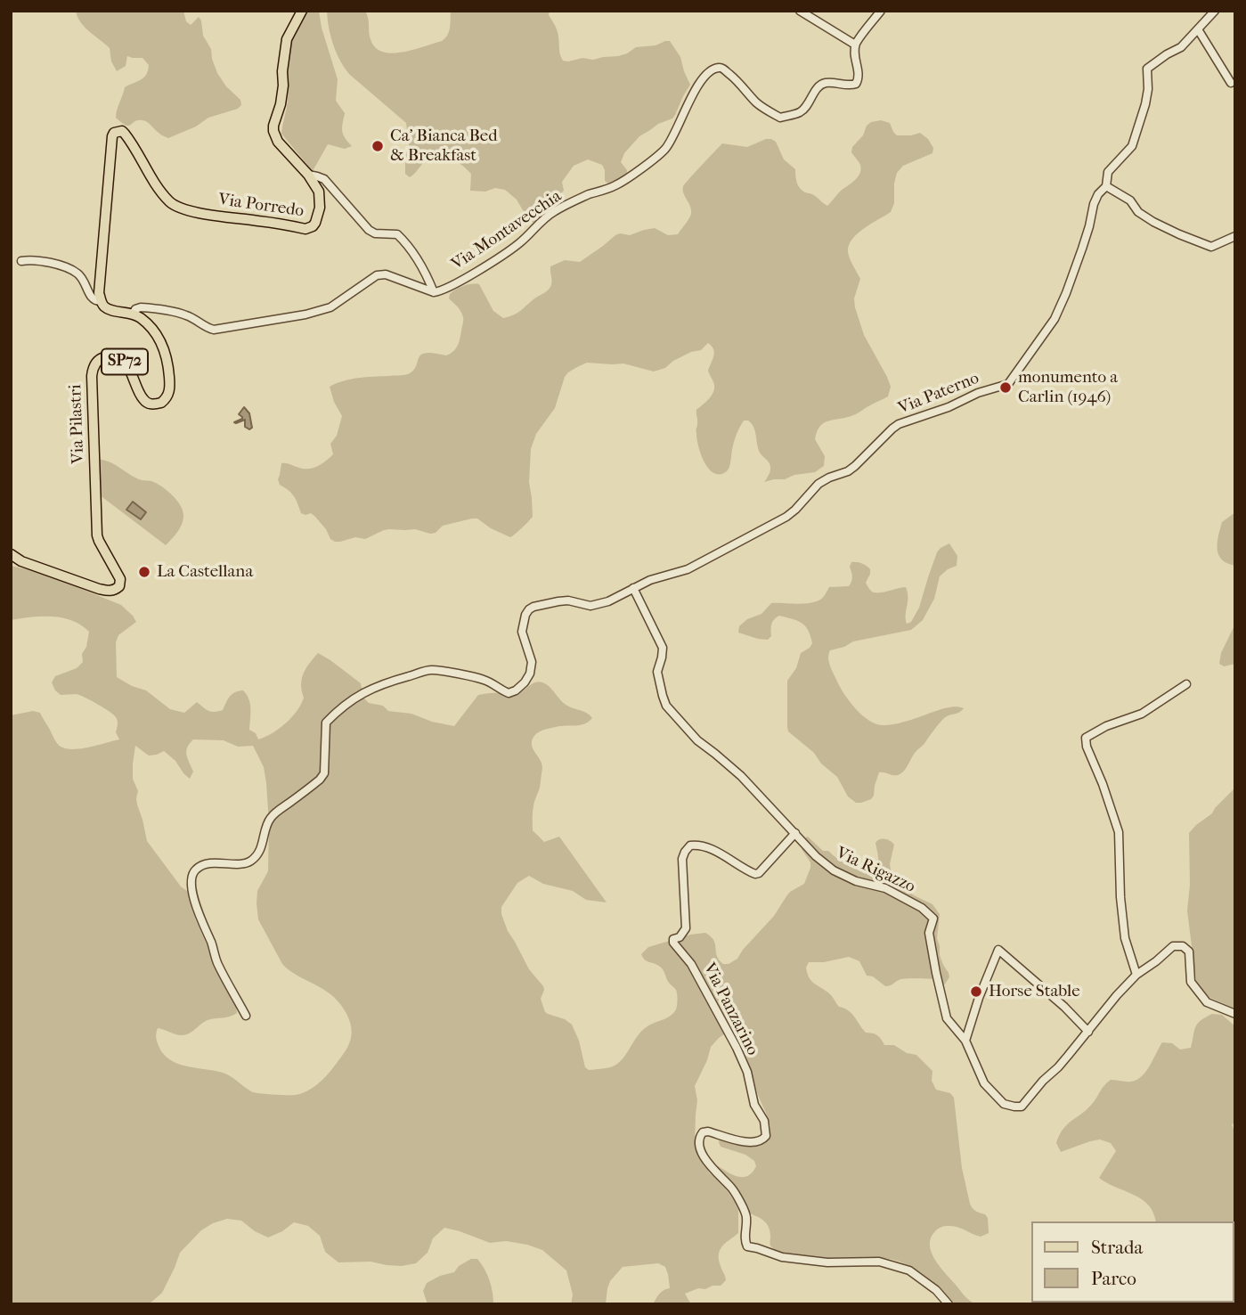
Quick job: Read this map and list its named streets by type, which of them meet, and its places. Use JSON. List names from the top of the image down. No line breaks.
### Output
{"streets":{"main road":["Via Porredo","SP72","Via Pilastri"],"street":["Via Montavecchia","Via Paterno","Via Rigazzo","Via Panzarino"]},"crossings":[["Via Porredo","Via Pilastri"],["Via Paterno","Via Rigazzo"],["Via Rigazzo","Via Panzarino"]],"places":["Ca' Bianca Bed & Breakfast","monumento a Carlin (1946)","La Castellana","Horse Stable"],"legend":["Strada","Parco"]}
